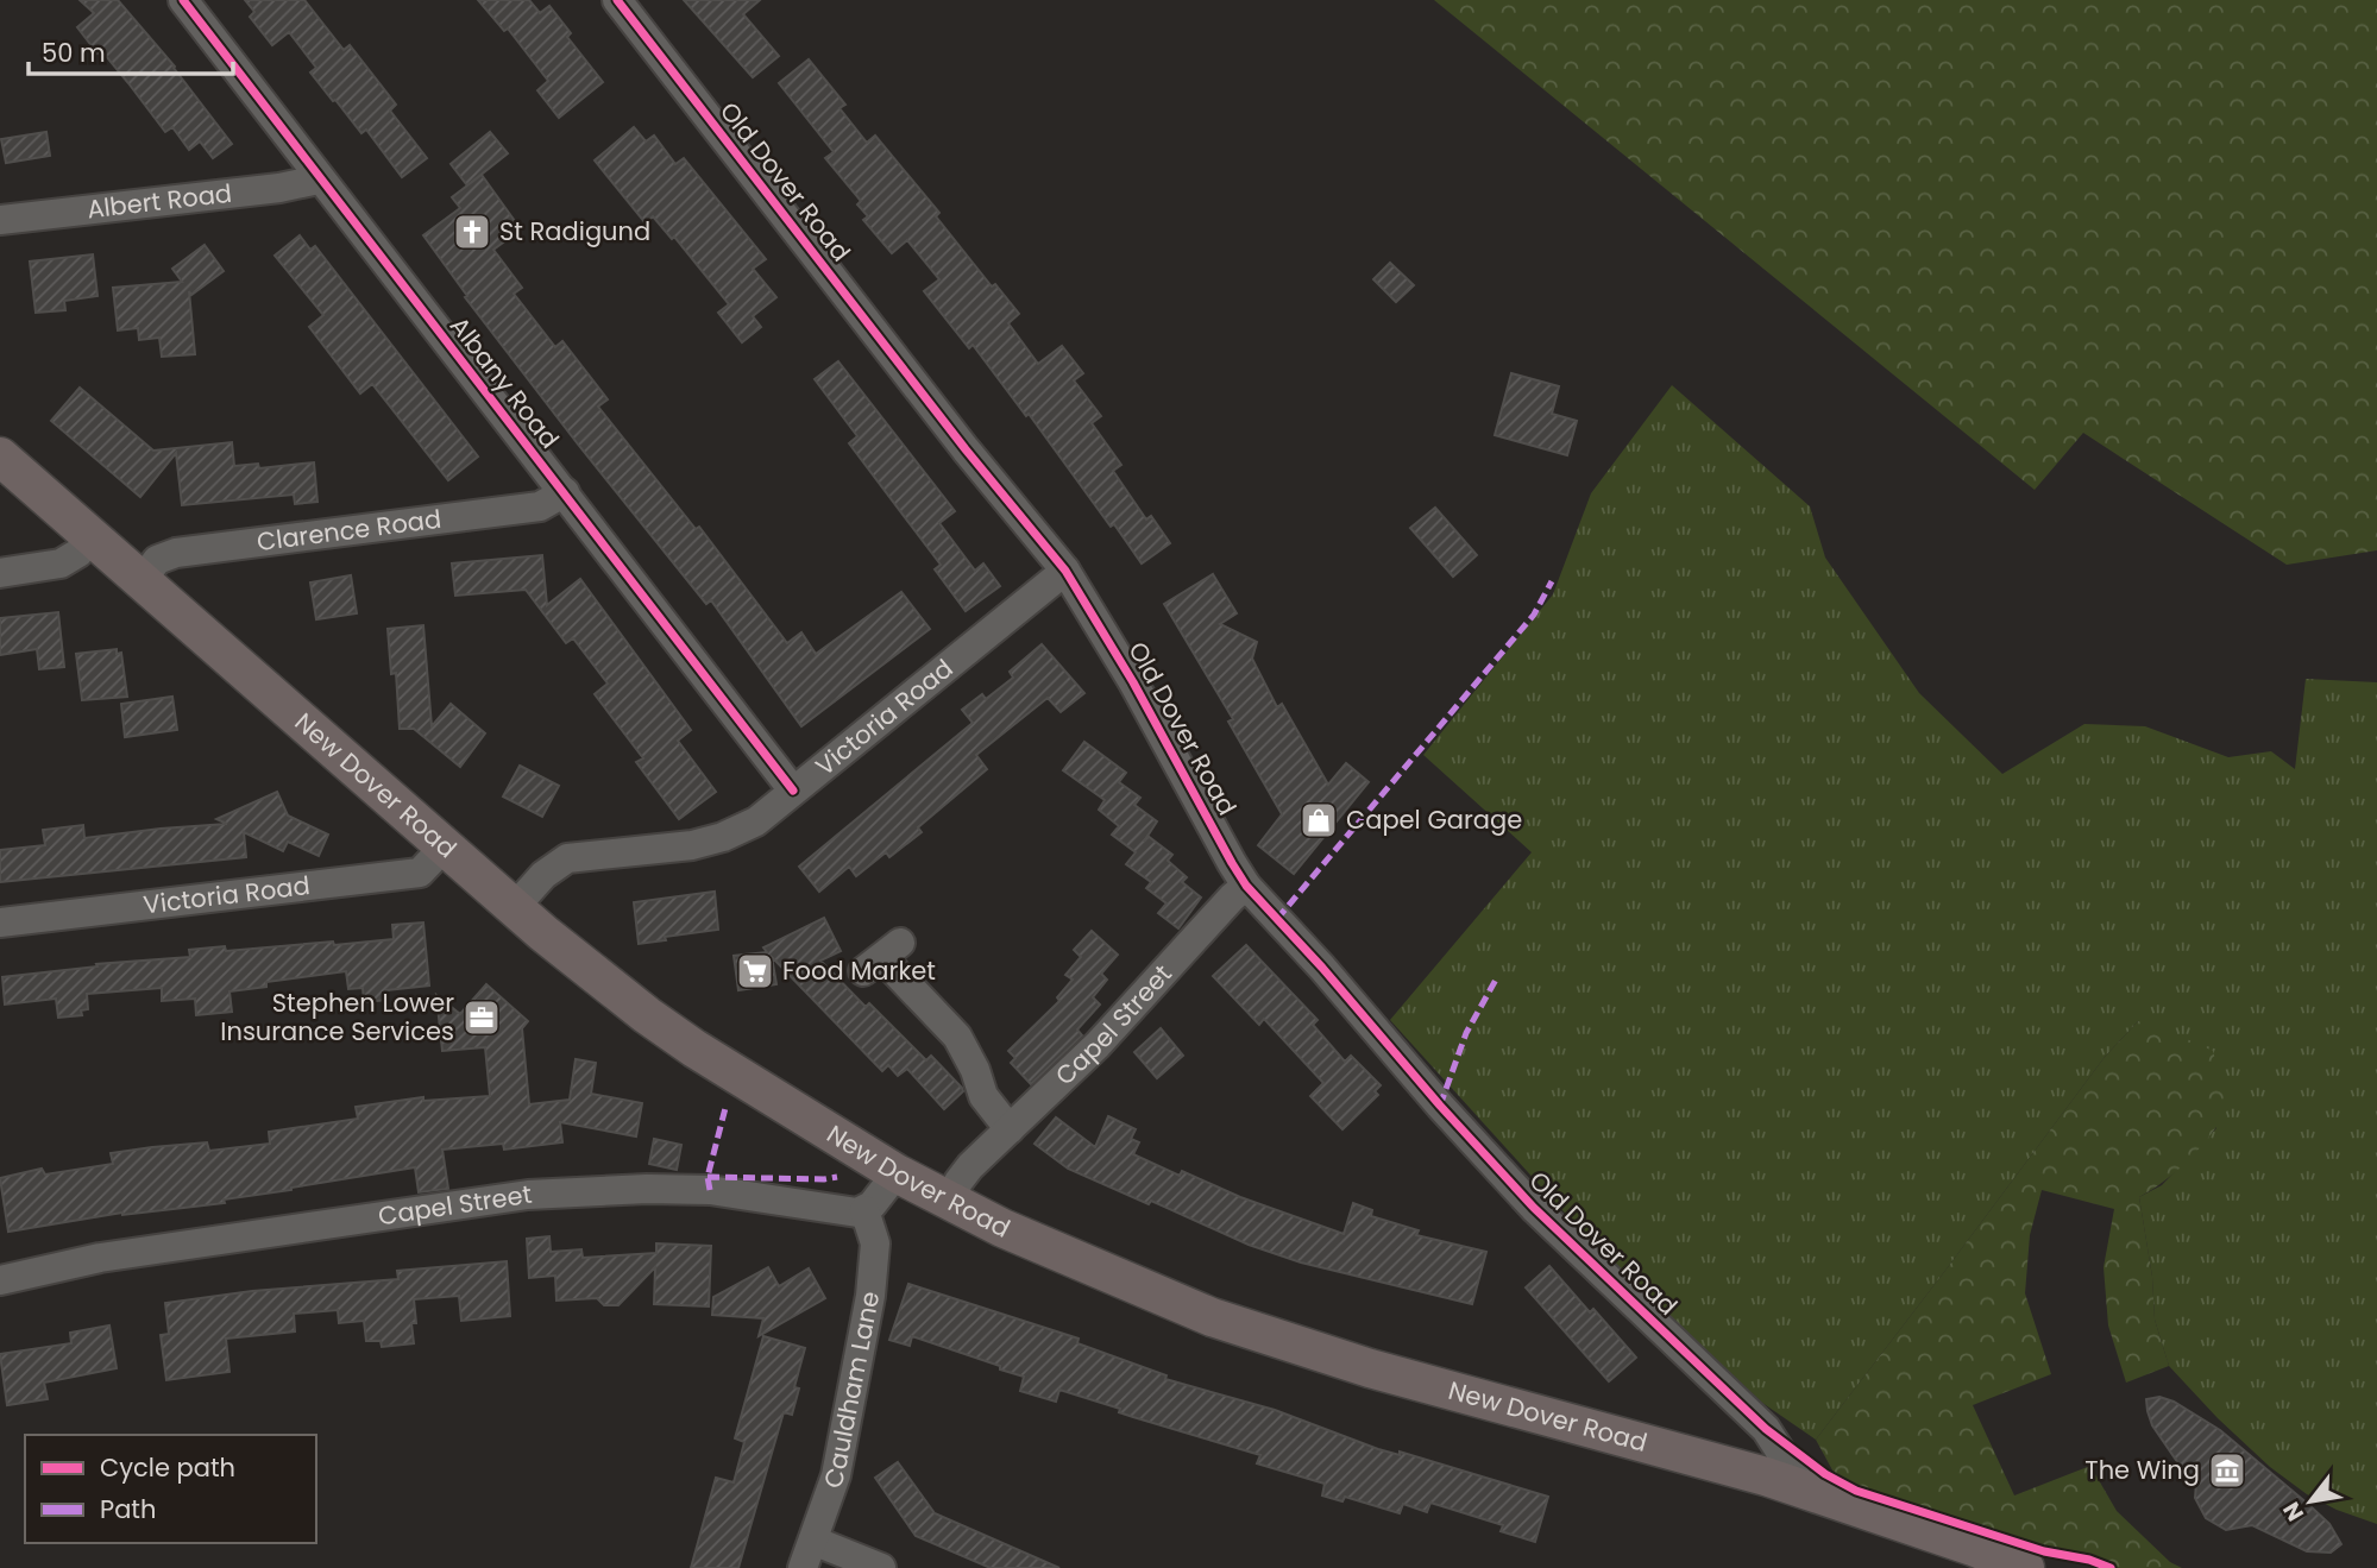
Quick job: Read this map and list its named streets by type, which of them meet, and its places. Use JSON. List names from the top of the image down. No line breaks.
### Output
{"streets":{"main road":["New Dover Road"],"street":["Old Dover Road","Albert Road","Albany Road","Clarence Road","Victoria Road","Capel Street","Cauldham Lane"]},"crossings":[["Old Dover Road","Victoria Road"],["Old Dover Road","New Dover Road"],["Old Dover Road","Capel Street"],["Albert Road","Albany Road"],["Albany Road","Clarence Road"],["Albany Road","Victoria Road"],["Clarence Road","New Dover Road"],["Victoria Road","New Dover Road"],["New Dover Road","Capel Street"],["Capel Street","Cauldham Lane"]],"places":{"church":["St Radigund"],"shop":["Capel Garage"],"supermarket":["Food Market"],"office":["Stephen Lower Insurance Services"],"museum":["The Wing"]},"legend":["Cycle path","Path"],"scale_bar":"50 m","north":"bottom left"}
